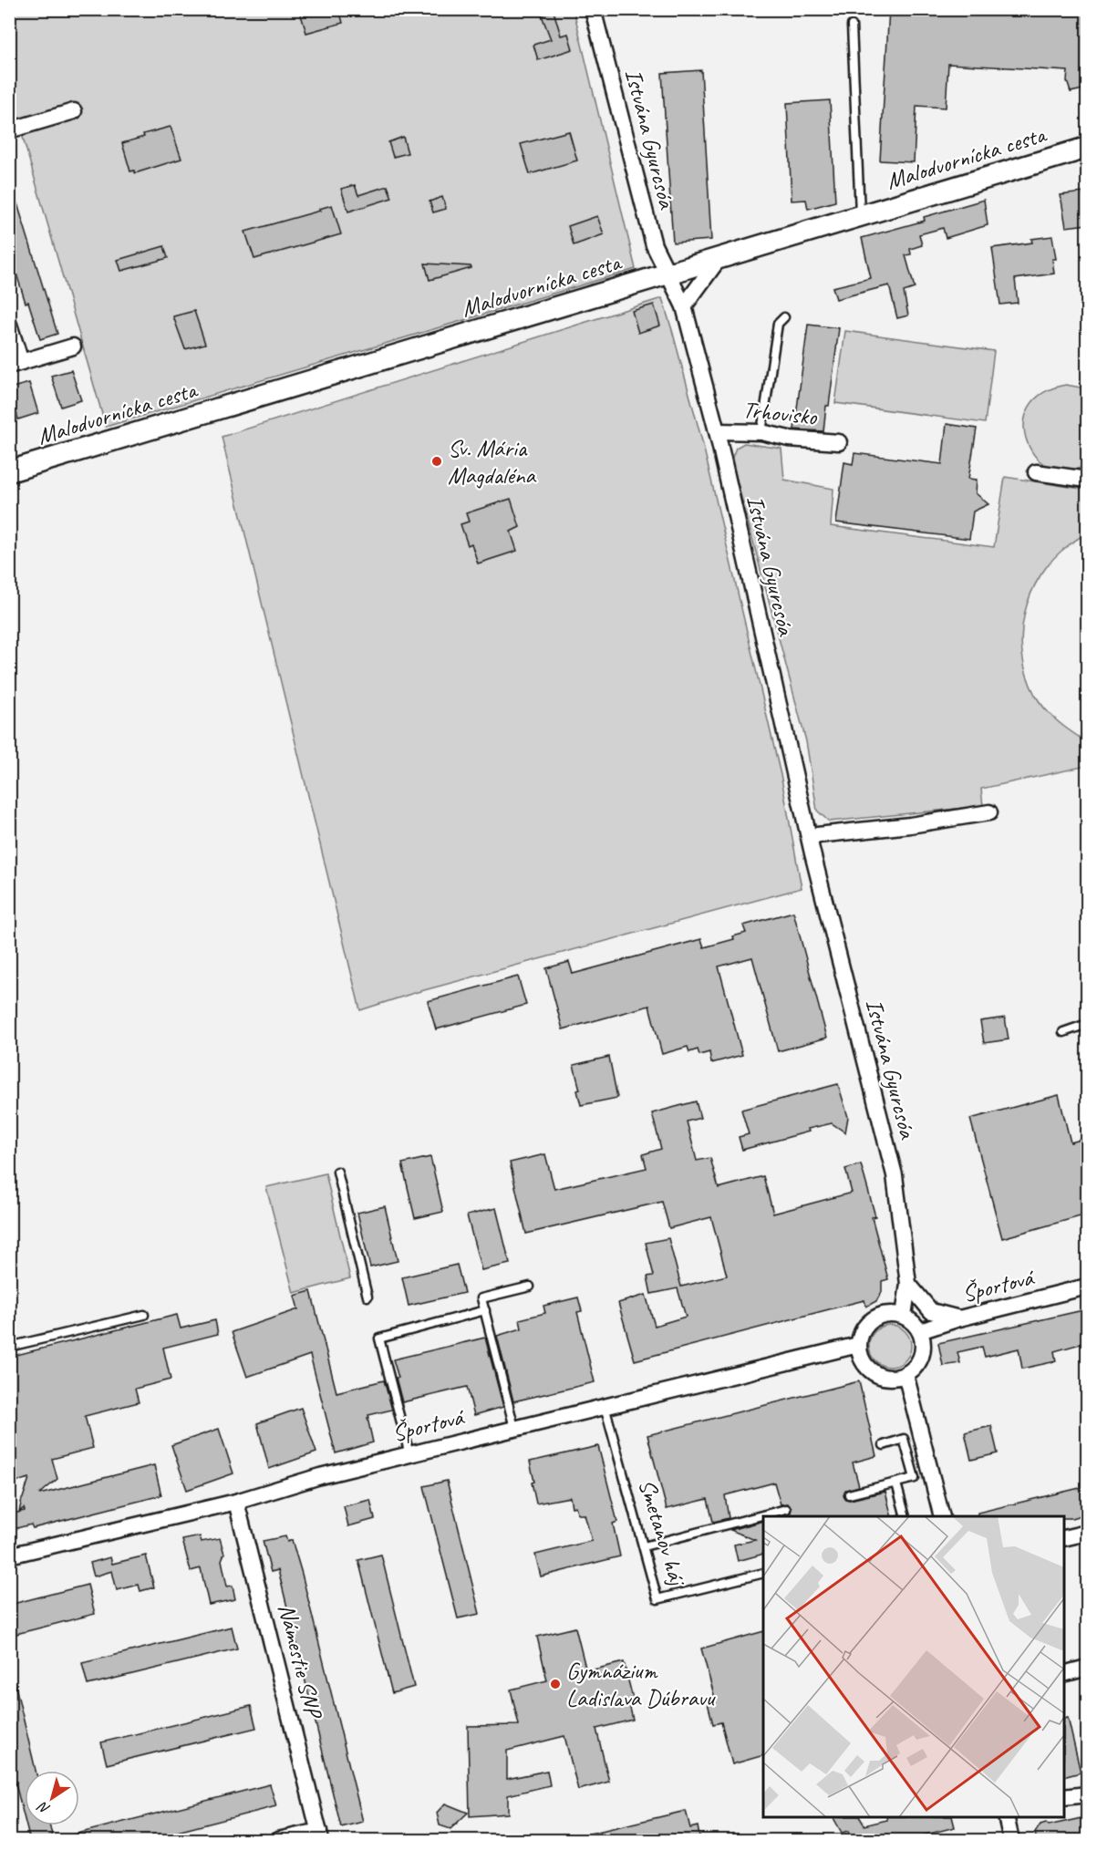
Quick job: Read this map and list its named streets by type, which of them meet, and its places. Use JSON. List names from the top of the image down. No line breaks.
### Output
{"streets":{"street":["Istvána Gyurcsóa","Malodvornícka cesta","Trhovisko","Športová","Námestie SNP"],"lane":["Smetanov háj"]},"crossings":[["Istvána Gyurcsóa","Malodvornícka cesta"],["Istvána Gyurcsóa","Trhovisko"],["Istvána Gyurcsóa","Športová"],["Športová","Smetanov háj"],["Športová","Námestie SNP"]],"places":["Sv. Mária Magdaléna","Gymnázium Ladislava Dúbravu"],"north":"bottom left"}
